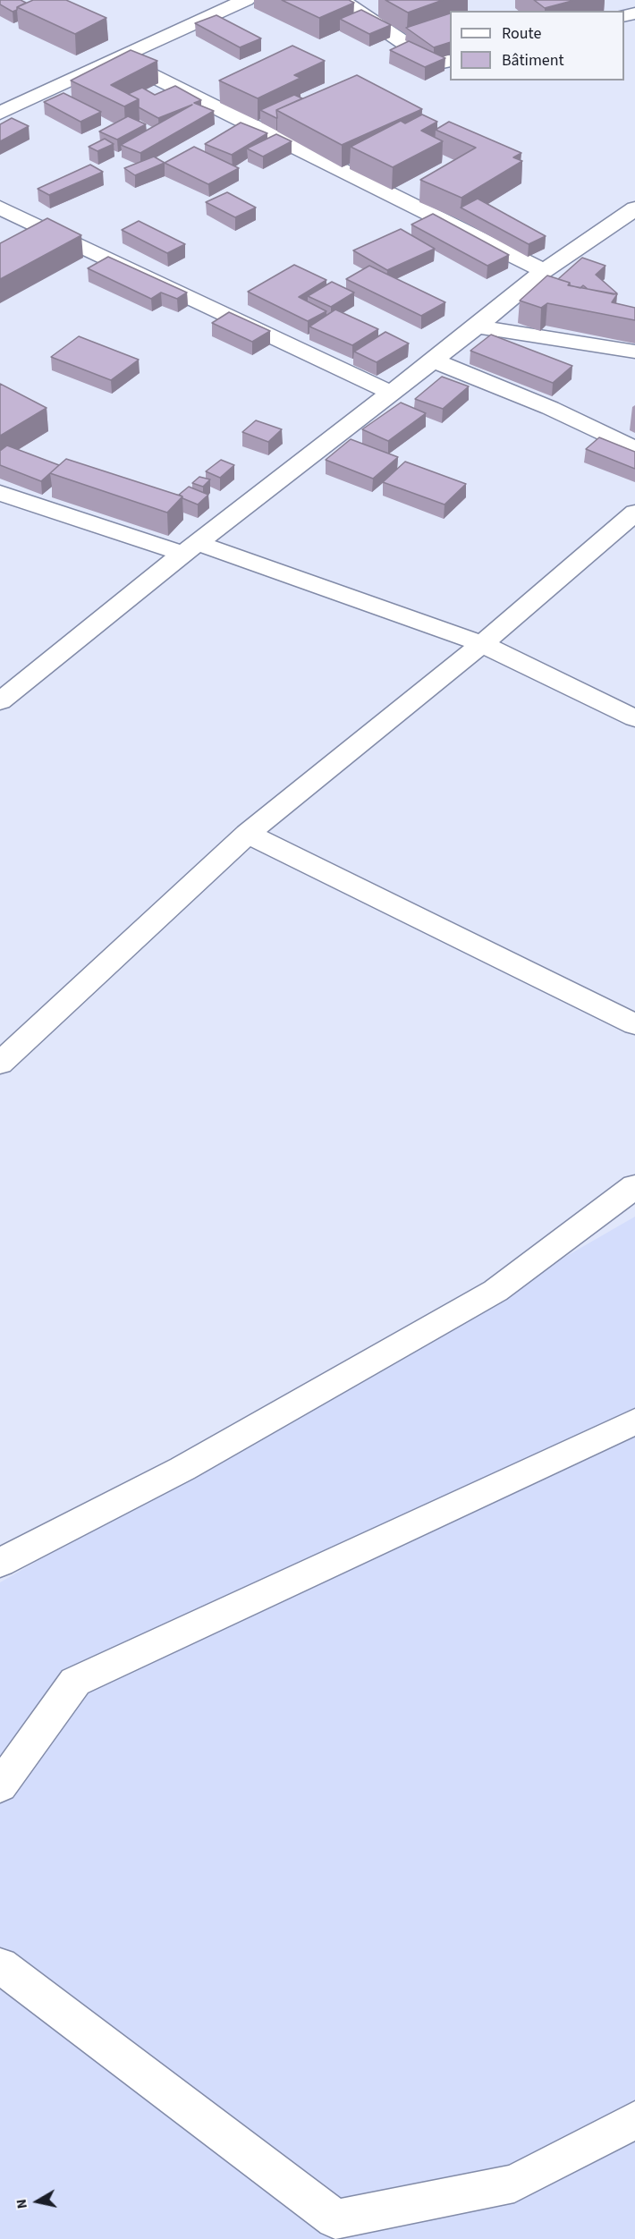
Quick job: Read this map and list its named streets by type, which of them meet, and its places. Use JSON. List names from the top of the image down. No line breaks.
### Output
{"legend":["Route","Bâtiment"],"north":"left"}
